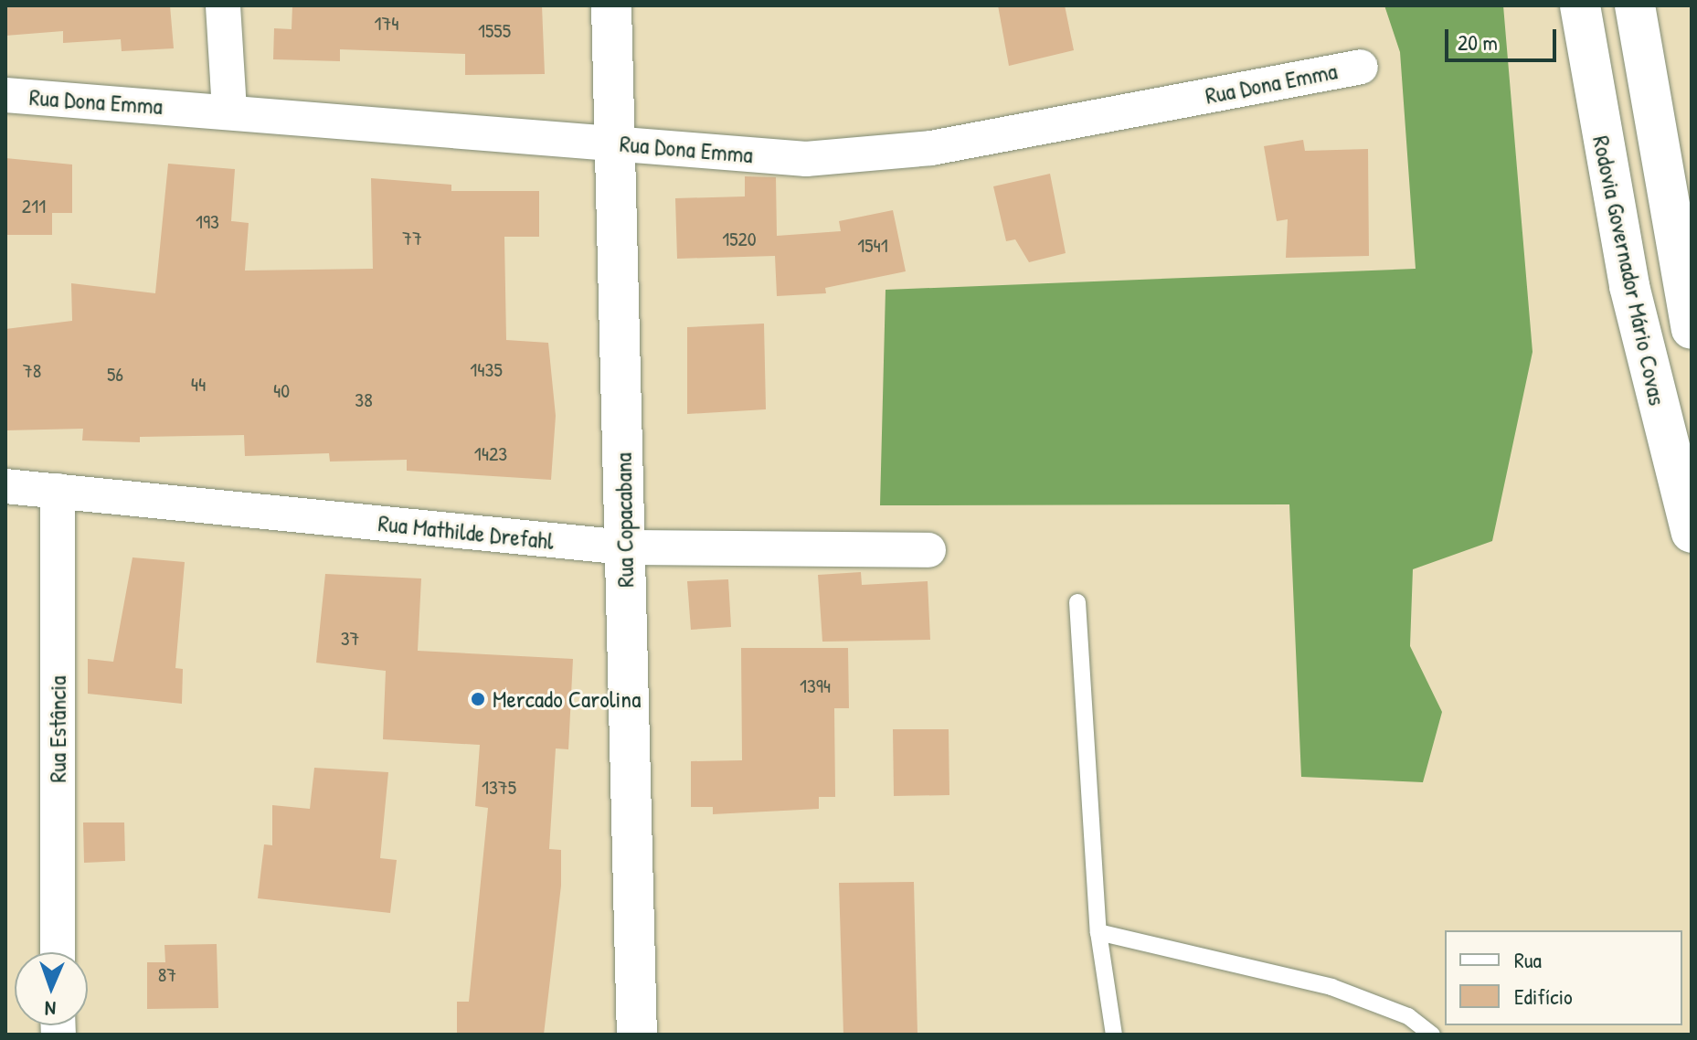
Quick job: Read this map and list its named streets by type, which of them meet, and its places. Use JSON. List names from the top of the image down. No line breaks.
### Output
{"streets":{"main road":["Rodovia Governador Mário Covas","Rua Copacabana"],"street":["Rua Dona Emma","Rua Mathilde Drefahl","Rua Estância"]},"crossings":[["Rua Dona Emma","Rua Copacabana"],["Rua Copacabana","Rua Mathilde Drefahl"],["Rua Mathilde Drefahl","Rua Estância"]],"places":["Mercado Carolina"],"house_numbers":["174","1555","211","193","77","1520","1541","1435","78","56","44","40","38","1423","37","1394","1375","87"],"legend":["Rua","Edifício"],"scale_bar":"20 m","north":"bottom"}
